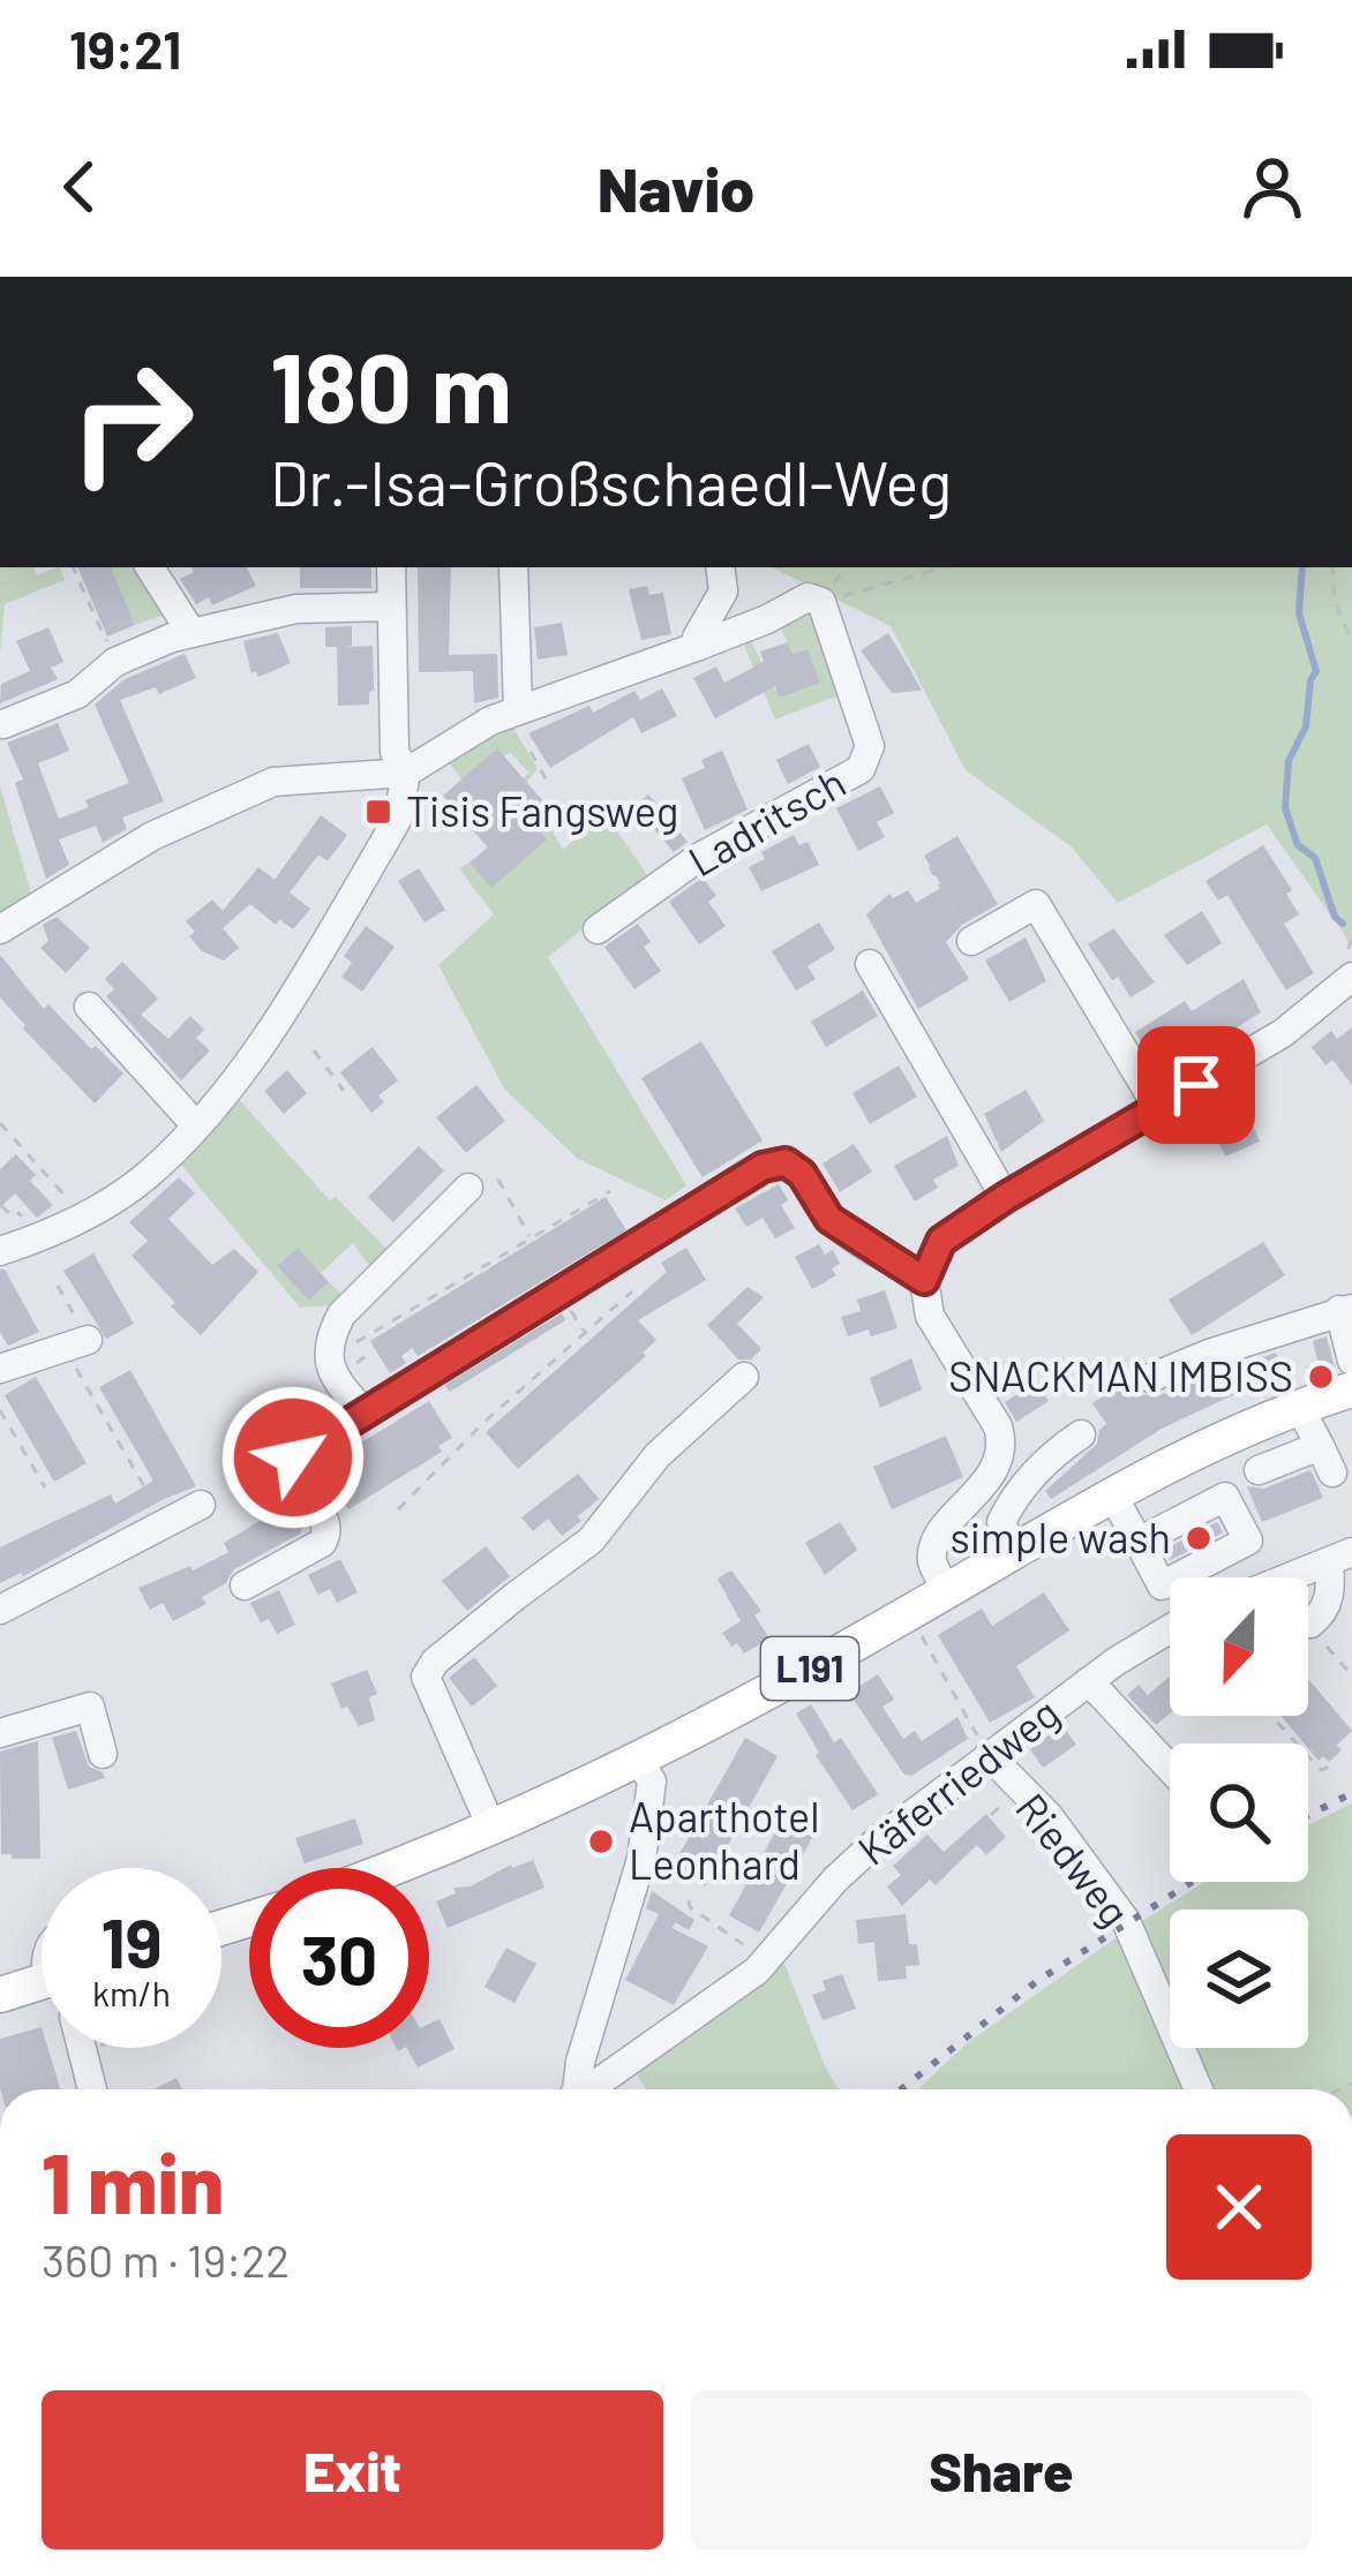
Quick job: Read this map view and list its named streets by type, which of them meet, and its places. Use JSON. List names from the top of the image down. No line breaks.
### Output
{"streets":{"main road":["L191"],"street":["Ladritsch","Käferriedweg","Riedweg"]},"crossings":[["Käferriedweg","Riedweg"]],"places":{"transit":["Tisis Fangsweg"],"other":["SNACKMAN IMBISS","simple wash","Aparthotel Leonhard"]},"north":"bottom","page":{"status":"19:21","header":"Navio","turn":["180 m","Dr.-Isa-Großschaedl-Weg"],"speed":"19 km/h","limit":"30","heading":["1 min","360 m · 19:22"],"buttons":["Exit","Share"]}}
